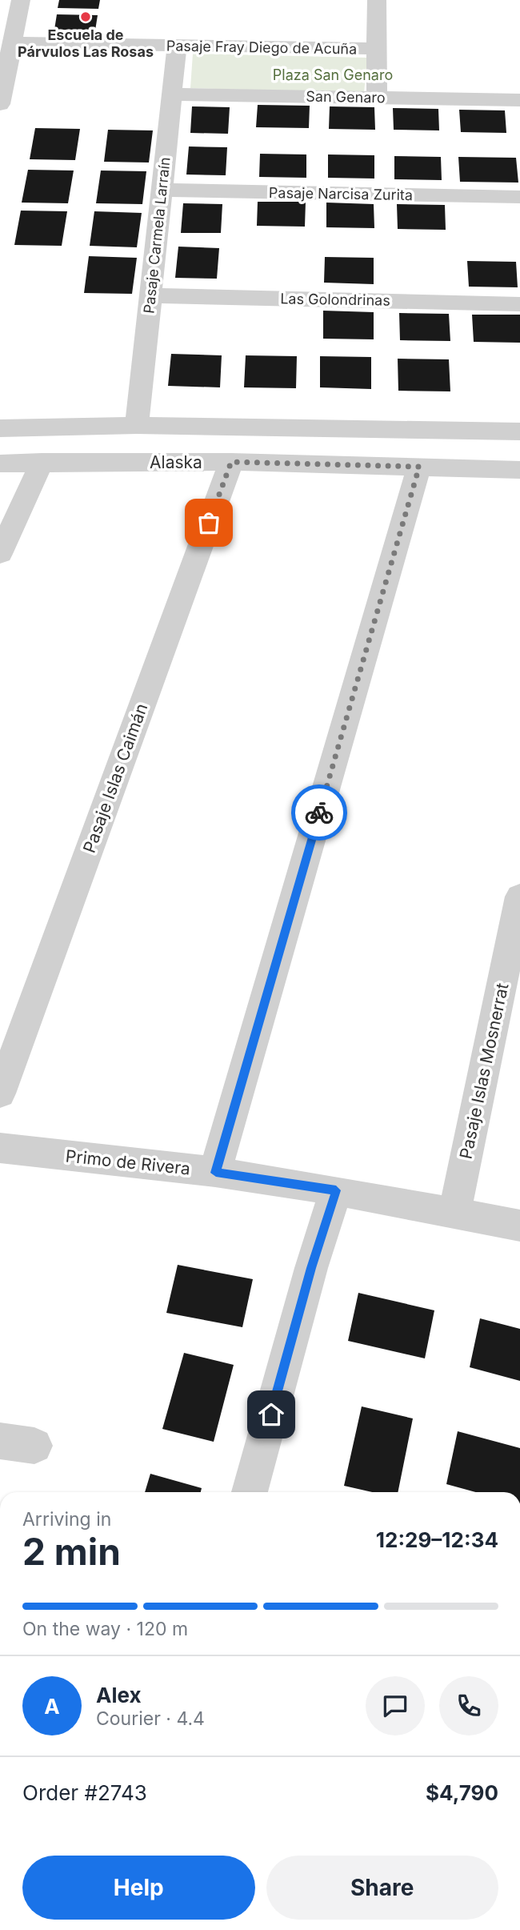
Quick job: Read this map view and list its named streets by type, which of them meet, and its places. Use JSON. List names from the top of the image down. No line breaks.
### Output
{"streets":{"street":["Pasaje Fray Diego de Acuña","San Genaro","Pasaje Narcisa Zurita","Pasaje Carmela Larraín","Las Golondrinas","Alaska","Pasaje Islas Caimán","Pasaje Islas Mosnerrat","Primo de Rivera"]},"crossings":[["Pasaje Fray Diego de Acuña","Pasaje Carmela Larraín"],["San Genaro","Pasaje Carmela Larraín"],["Pasaje Narcisa Zurita","Pasaje Carmela Larraín"],["Pasaje Carmela Larraín","Las Golondrinas"],["Alaska","Pasaje Islas Caimán"],["Pasaje Islas Mosnerrat","Primo de Rivera"]],"parks":["Plaza San Genaro"],"places":["Escuela de Párvulos Las Rosas"],"page":{"heading":["2 min","Arriving in","12:29–12:34"],"panel":["Alex","Courier · 4.4","Order #2743","$4,790"],"bar":"On the way · 120 m","round":"A","buttons":["Help","Share"]}}
